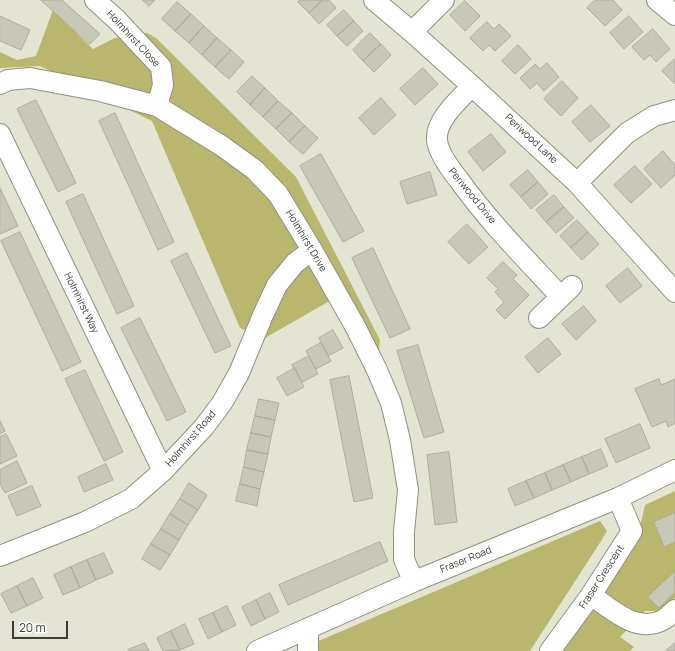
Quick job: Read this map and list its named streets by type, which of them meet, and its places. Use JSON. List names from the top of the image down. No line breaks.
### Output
{"streets":{"street":["Holmhirst Close","Periwood Lane","Periwood Drive","Holmhirst Drive","Holmhirst Way","Holmhirst Road","Fraser Road","Fraser Crescent"]},"crossings":[["Holmhirst Close","Holmhirst Drive"],["Periwood Lane","Periwood Drive"],["Holmhirst Drive","Holmhirst Road"],["Holmhirst Drive","Fraser Road"],["Holmhirst Way","Holmhirst Road"],["Fraser Road","Fraser Crescent"]],"scale_bar":"20 m"}
